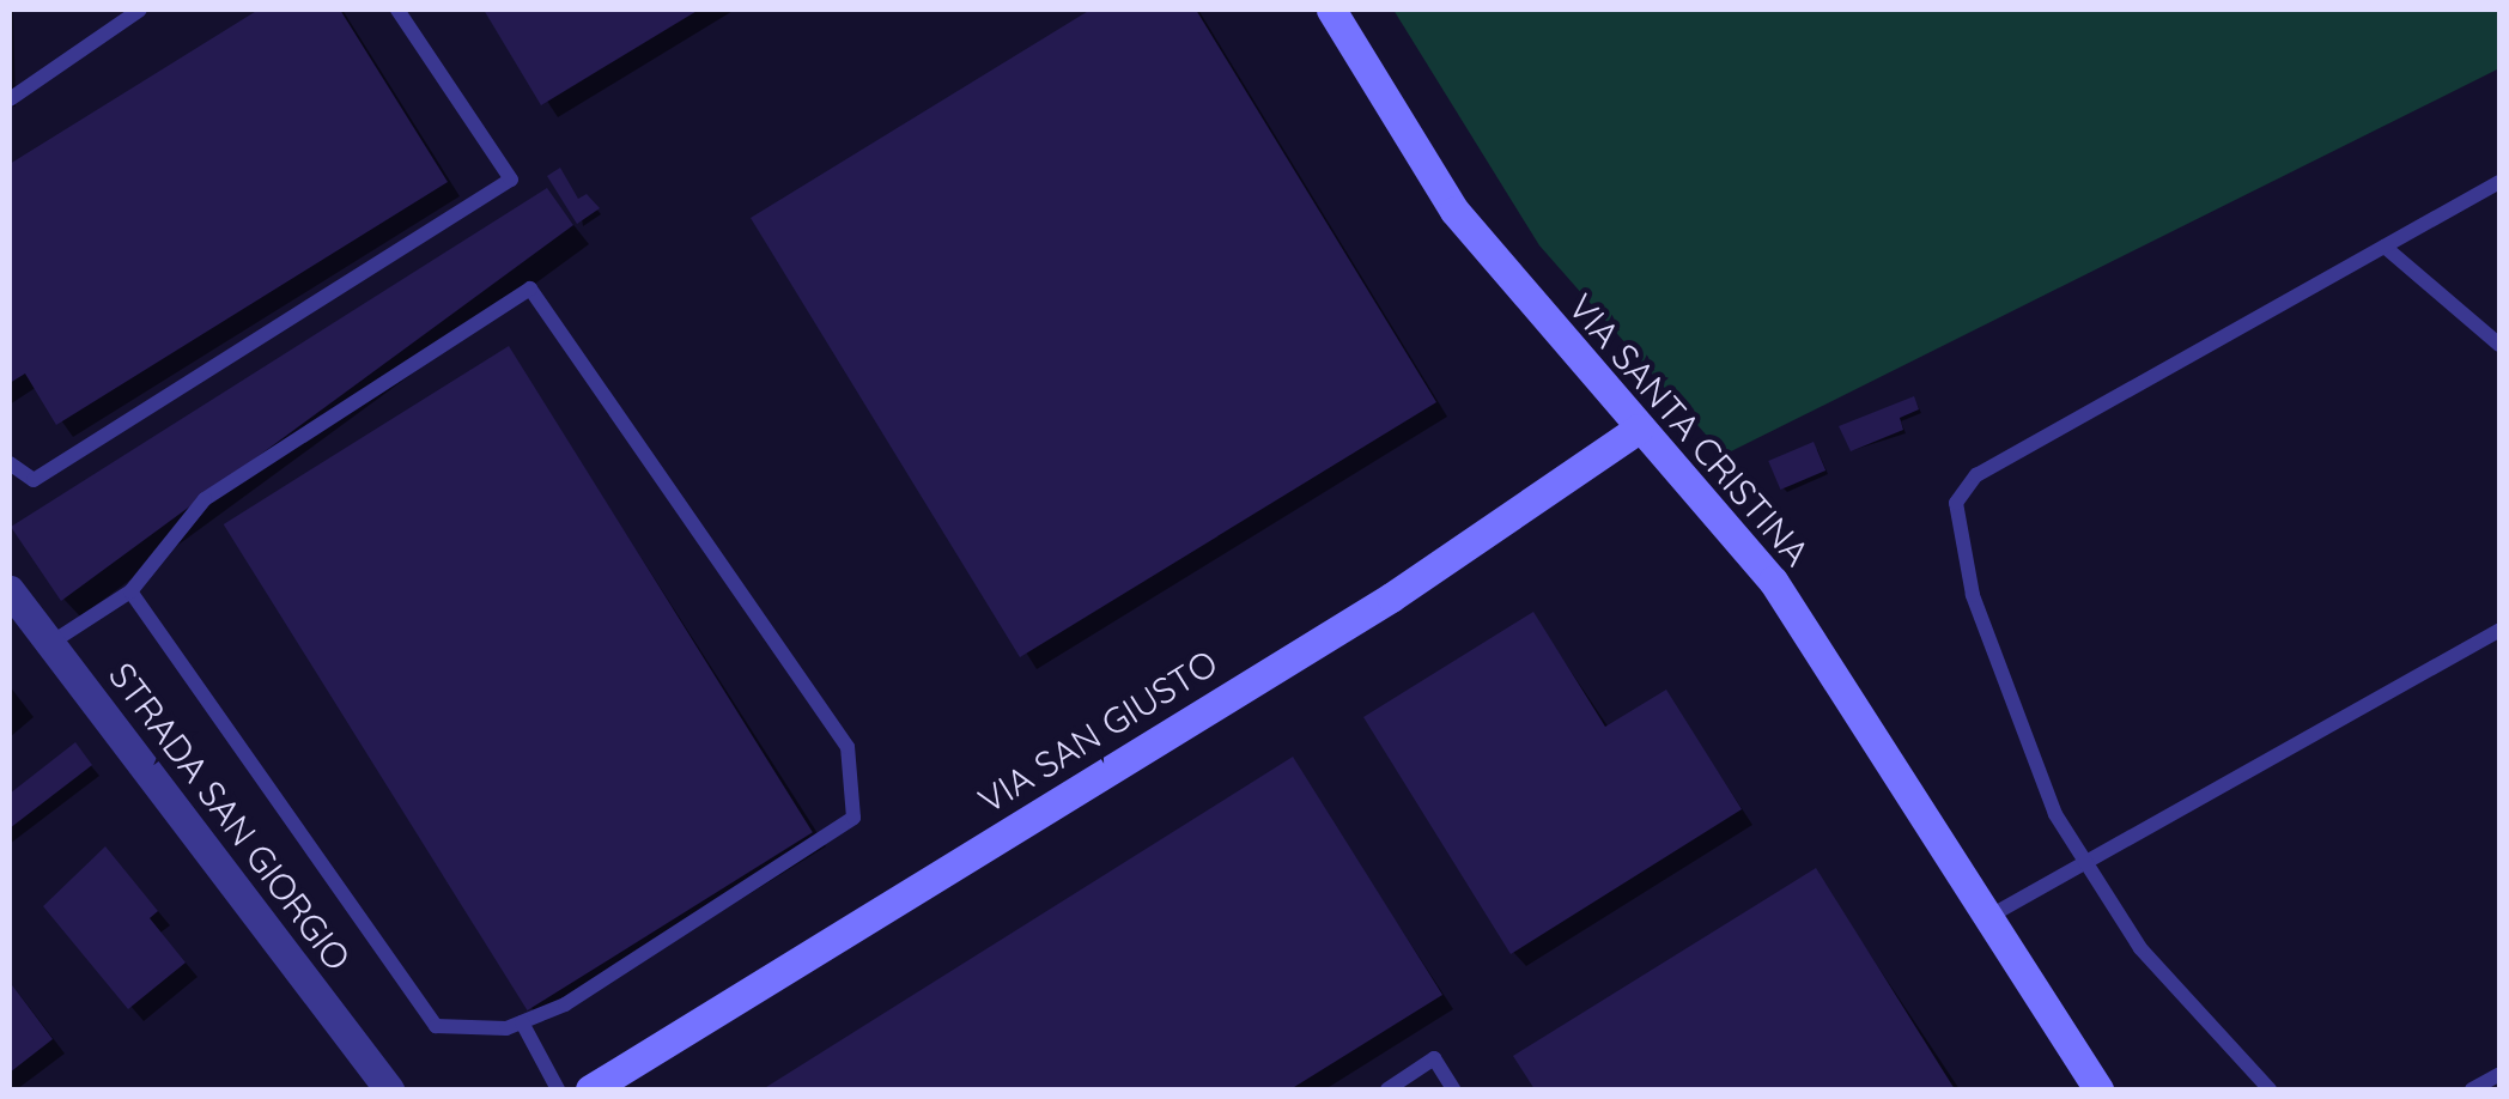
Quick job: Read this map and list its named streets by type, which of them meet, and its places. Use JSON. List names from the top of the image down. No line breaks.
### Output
{"streets":{"street":["VIA SANTA CRISTINA","VIA SAN GIUSTO","STRADA SAN GIORGIO"]},"crossings":[["VIA SANTA CRISTINA","VIA SAN GIUSTO"]]}
